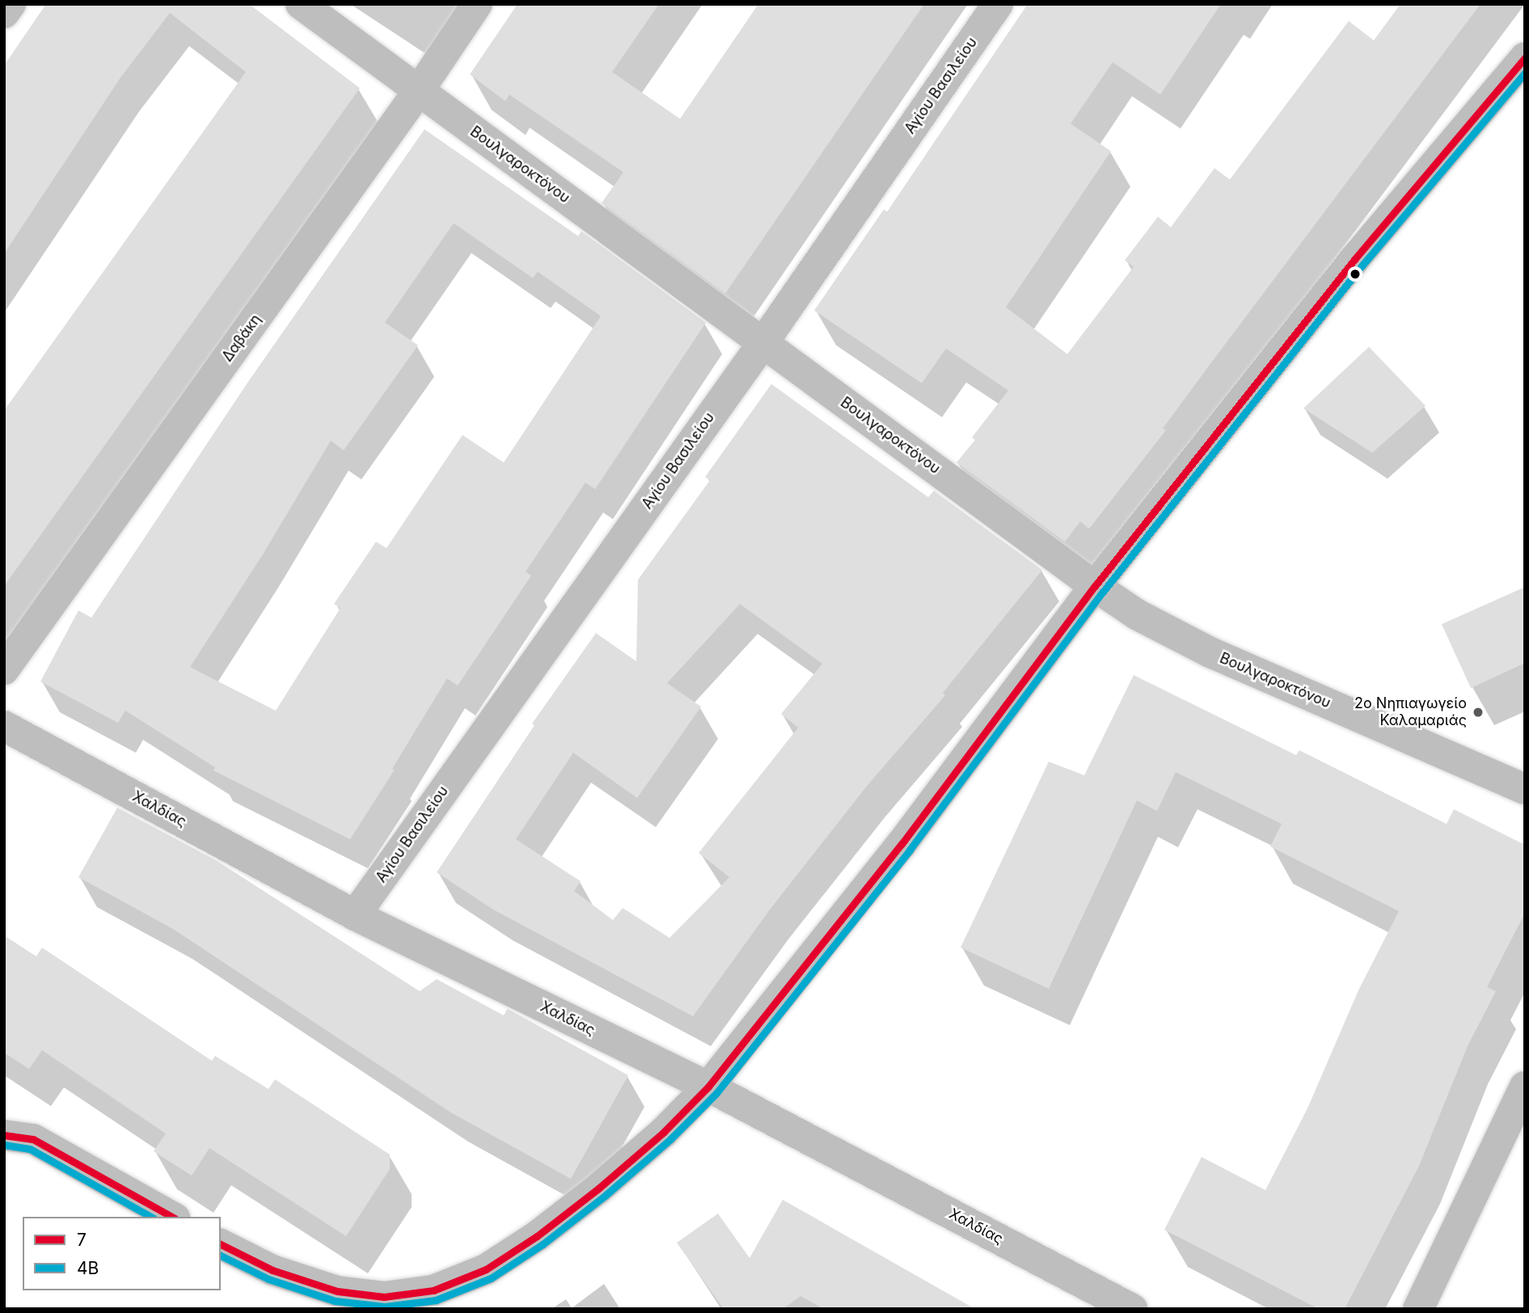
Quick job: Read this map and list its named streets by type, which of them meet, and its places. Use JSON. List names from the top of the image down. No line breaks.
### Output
{"streets":{"street":["Αγίου Βασιλείου","Βουλγαροκτόνου","Δαβάκη","Χαλδίας"]},"crossings":[["Αγίου Βασιλείου","Βουλγαροκτόνου"],["Αγίου Βασιλείου","Χαλδίας"],["Βουλγαροκτόνου","Δαβάκη"]],"places":["2ο Νηπιαγωγείο Καλαμαριάς"],"lines":["transit line 7","transit line 4Β"],"legend":["7","4Β"]}
